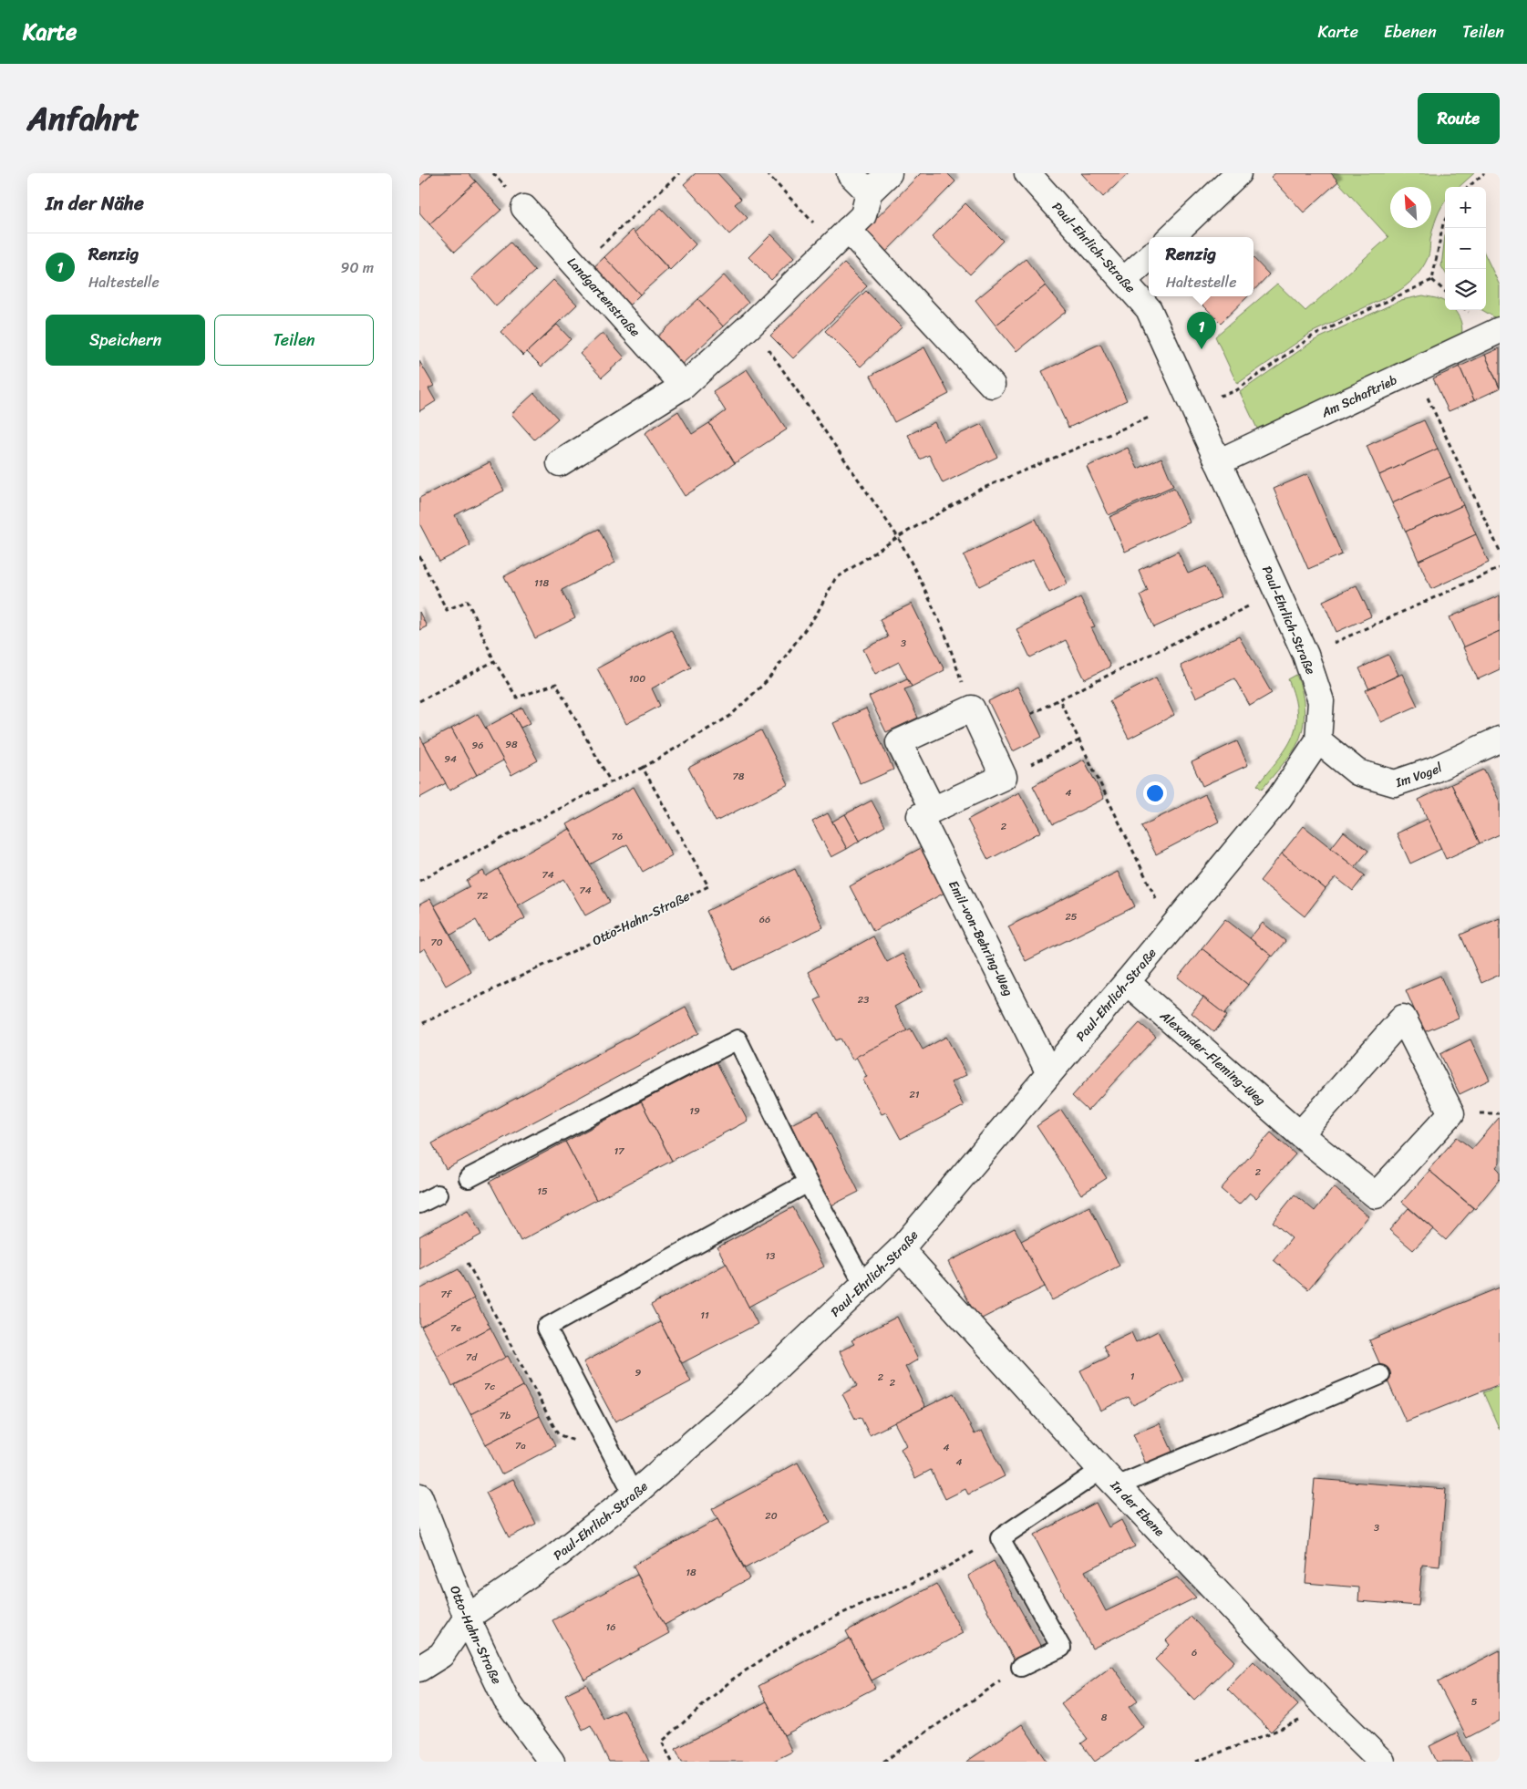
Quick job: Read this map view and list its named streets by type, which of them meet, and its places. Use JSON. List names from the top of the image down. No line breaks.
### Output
{"streets":{"street":["Paul-Ehrlich-Straße","Landgartenstraße","Am Schaftrieb","Im Vogel","Otto-Hahn-Straße","Emil-von-Behring-Weg","Alexander-Fleming-Weg","In der Ebene"]},"crossings":[["Paul-Ehrlich-Straße","Am Schaftrieb"],["Paul-Ehrlich-Straße","Im Vogel"],["Paul-Ehrlich-Straße","Otto-Hahn-Straße"],["Paul-Ehrlich-Straße","Emil-von-Behring-Weg"],["Paul-Ehrlich-Straße","Alexander-Fleming-Weg"],["Paul-Ehrlich-Straße","In der Ebene"]],"house_numbers":["118","3","100","98","96","94","78","4","2","76","74","74","72","25","66","70","23","21","19","17","2","15","13","7f","11","7e","7d","9","1","2","2","7c","7b","7a","4","4","20","3","18","16","6","5","8"],"north":"top left","page":{"header":"Karte","nav":["Karte","Ebenen","Teilen"],"title":"Anfahrt","buttons":["Route",["Speichern","Teilen"]],"heading":"In der Nähe","map_buttons":["+","−"],"list":[{"mark":"1","name":"Renzig","note":"Haltestelle","value":"90 m"}],"popup":["Renzig","Haltestelle"],"pins":"1"}}
